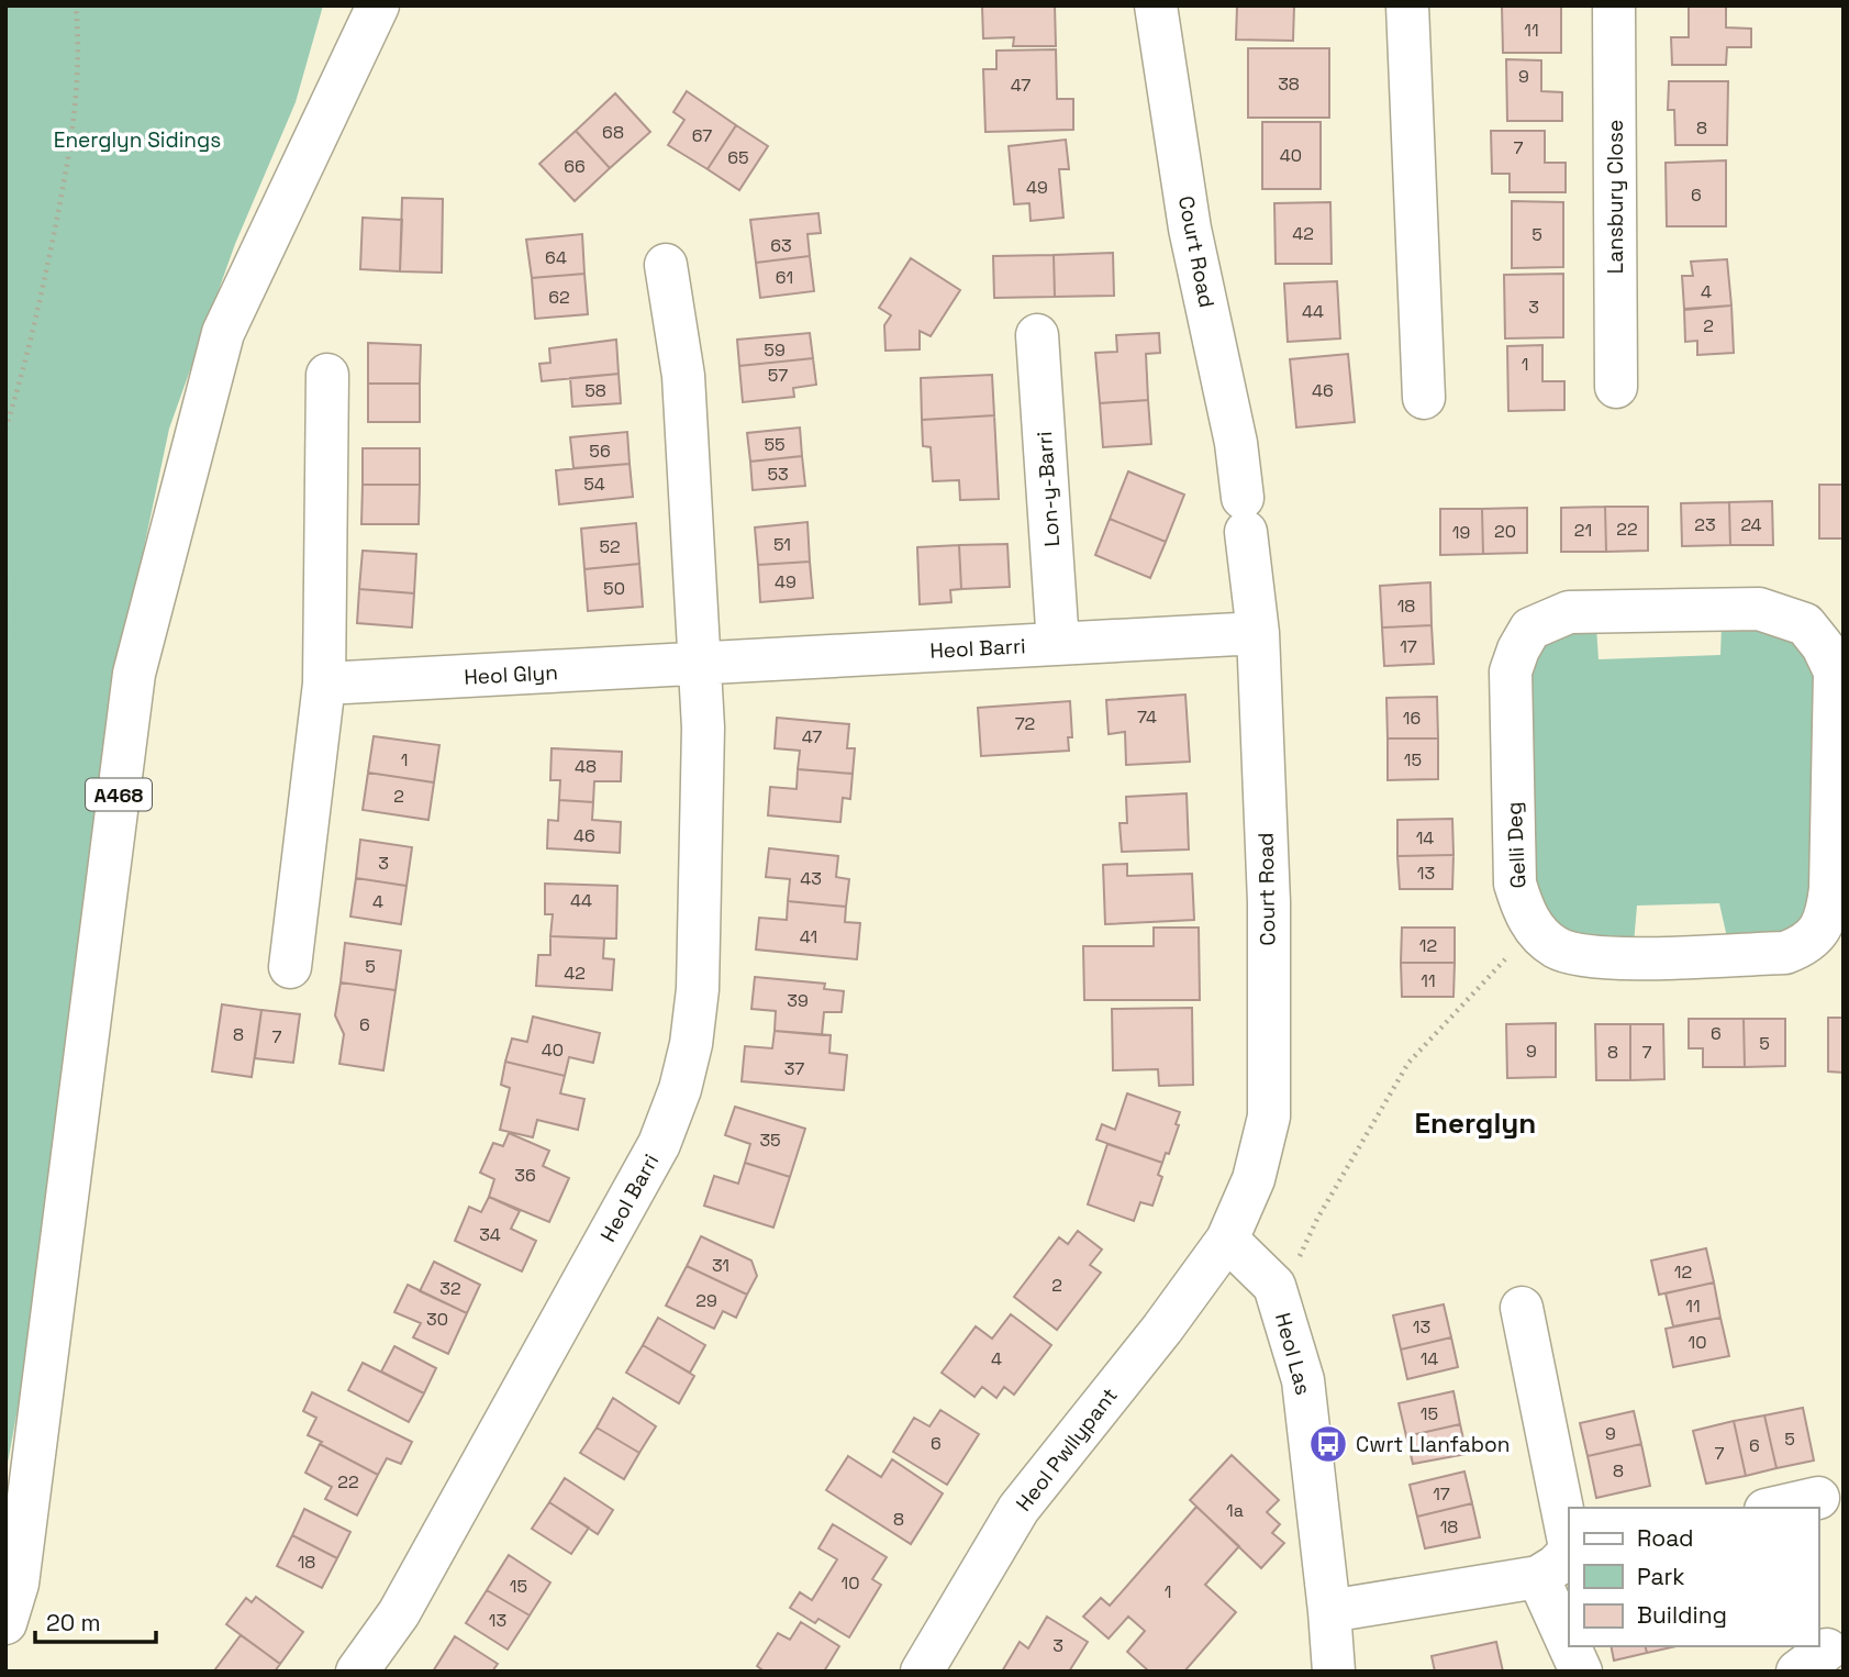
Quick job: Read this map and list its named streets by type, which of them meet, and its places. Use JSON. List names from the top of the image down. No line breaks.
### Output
{"streets":{"street":["Lansbury Close","Court Road","Lon-y-Barri","Heol Barri","Heol Glyn","A468","Gelli Deg","Heol Las","Heol Pwllypant"]},"crossings":[["Court Road","Heol Barri"],["Court Road","Heol Las"],["Court Road","Heol Pwllypant"],["Lon-y-Barri","Heol Barri"],["Heol Barri","Heol Glyn"],["Heol Las","Heol Pwllypant"]],"districts":["Energlyn"],"parks":["Energlyn Sidings"],"places":{"bus stop":["Cwrt Llanfabon"]},"house_numbers":["11","9","38","47","8","68","67","7","40","65","66","49","6","42","5","63","64","61","4","62","3","44","2","59","1","57","58","46","55","56","53","54","23","24","22","21","20","19","51","52","49","50","18","17","74","16","72","47","1","15","48","2","46","14","3","13","43","44","4","41","12","5","42","11","39","6","6","8","7","5","40","9","8","7","37","35","36","34","31","12","2","32","29","11","30","13","10","4","14","15","9","5","6","6","7","8","22","17","1a","8","18","18","10","15","1","13","3"],"legend":["Road","Park","Building"],"scale_bar":"20 m"}
